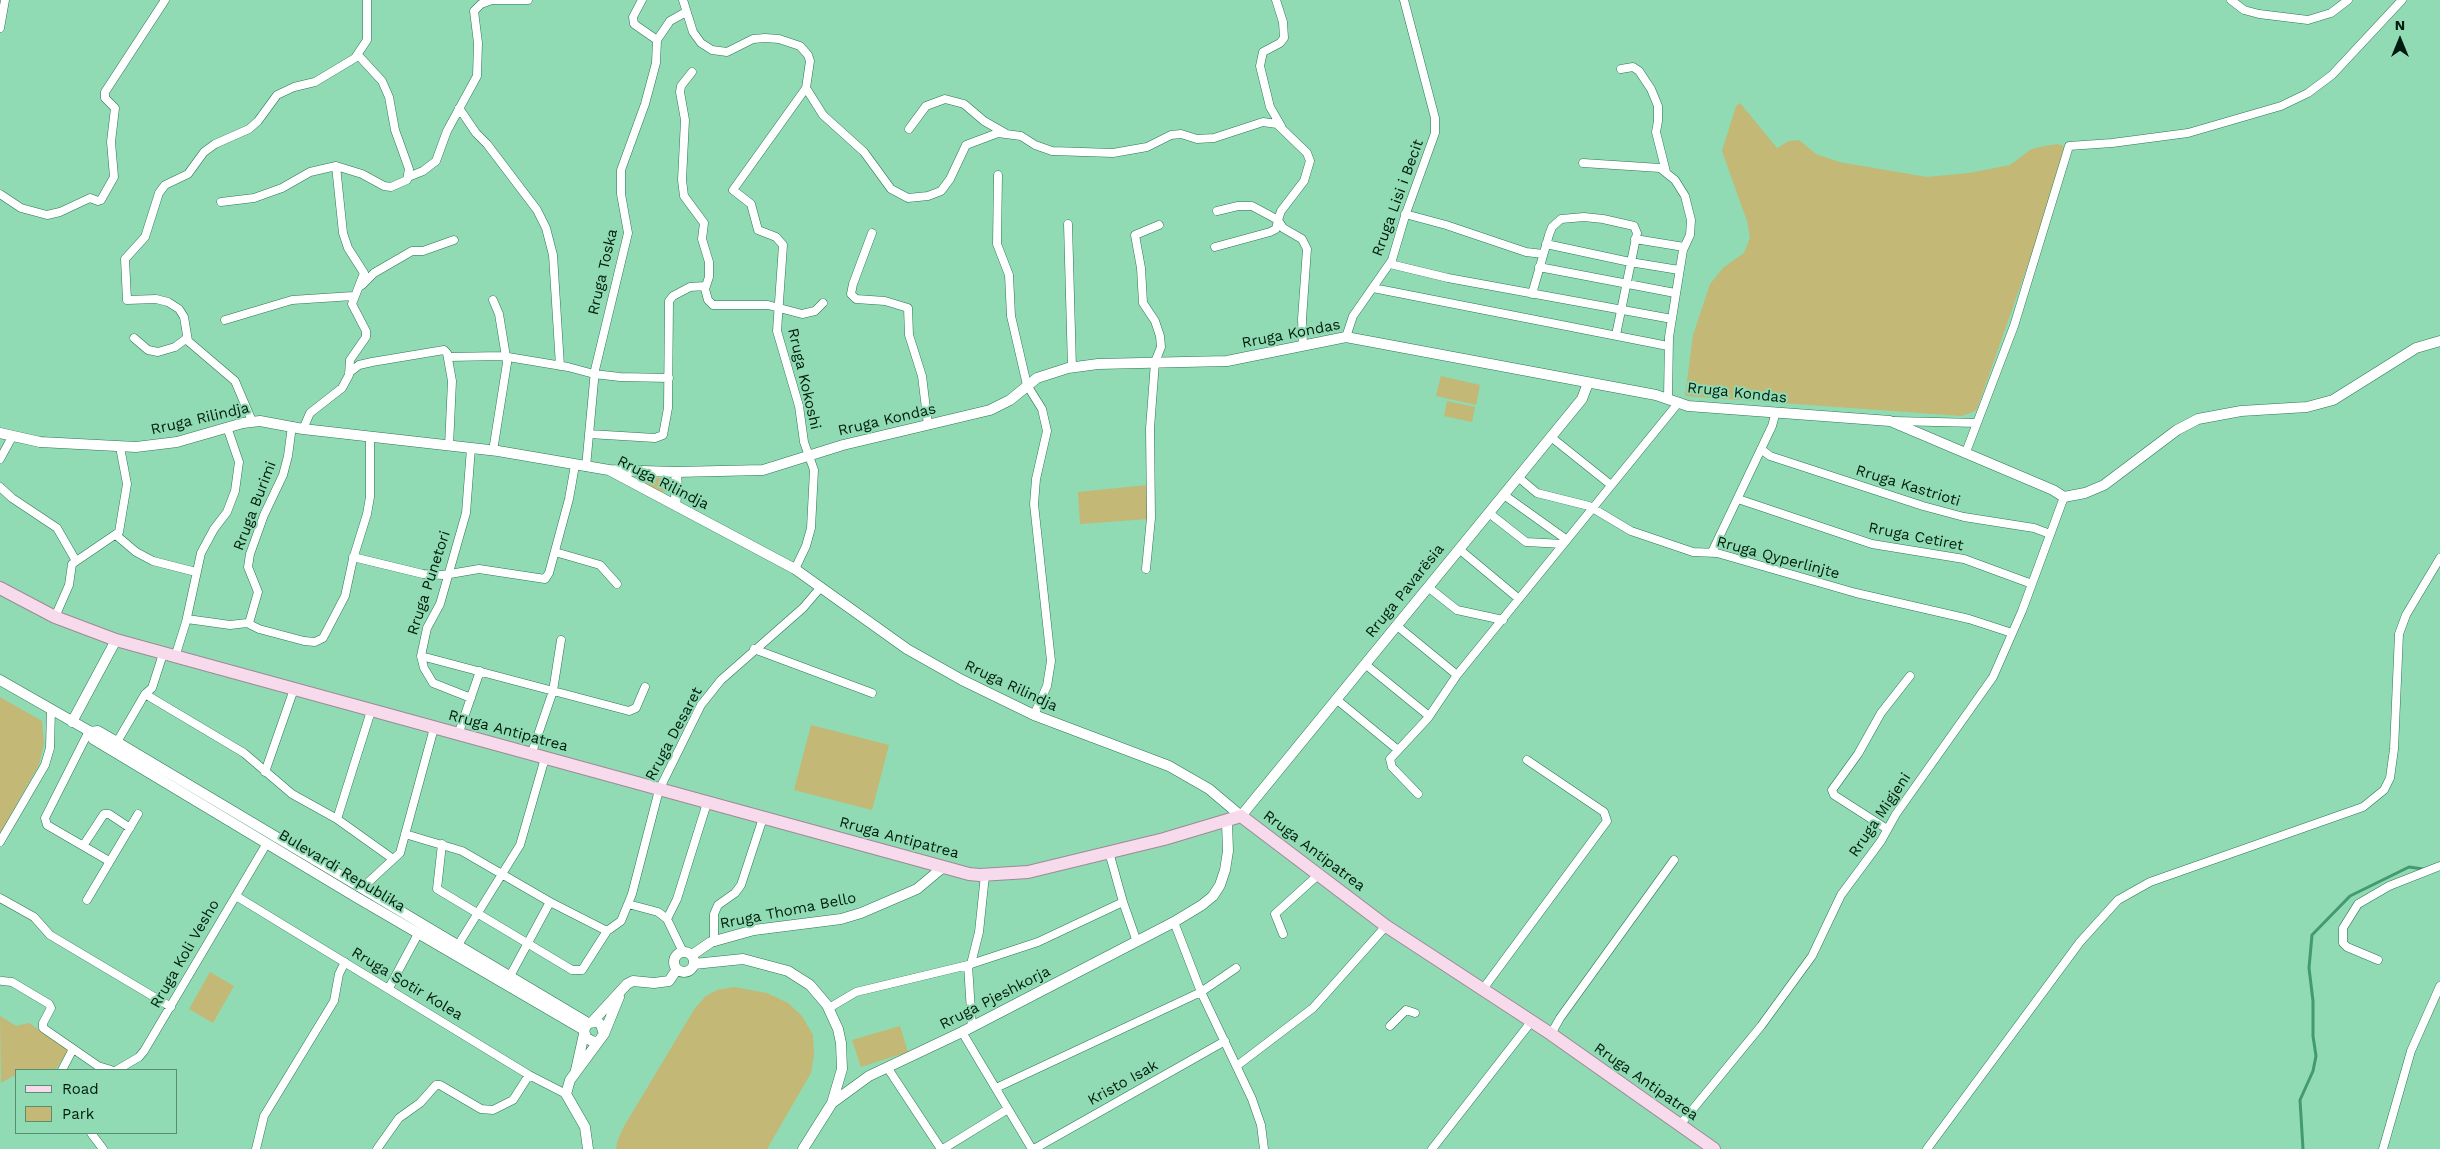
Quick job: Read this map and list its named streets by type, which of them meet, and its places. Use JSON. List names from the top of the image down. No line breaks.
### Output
{"streets":{"main road":["Rruga Antipatrea"],"street":["Rruga Lisi i Becit","Rruga Toska","Rruga Kondas","Rruga Kokoshi","Rruga Rilindja","Rruga Kastrioti","Rruga Burimi","Rruga Cetiret","Rruga Qyperlinjte","Rruga Punetori","Rruga Pavarësia","Rruga Desaret","Rruga Migjeni","Bulevardi Republika","Rruga Thoma Bello","Rruga Koli Vesho","Rruga Sotir Kolea","Rruga Pjeshkorja","Kristo Isak"]},"crossings":[["Rruga Lisi i Becit","Rruga Kondas"],["Rruga Toska","Rruga Rilindja"],["Rruga Kondas","Rruga Kokoshi"],["Rruga Kondas","Rruga Rilindja"],["Rruga Kondas","Rruga Pavarësia"],["Rruga Kondas","Rruga Migjeni"],["Rruga Kokoshi","Rruga Rilindja"],["Rruga Rilindja","Rruga Burimi"],["Rruga Rilindja","Rruga Punetori"],["Rruga Rilindja","Rruga Pavarësia"],["Rruga Rilindja","Rruga Antipatrea"],["Rruga Rilindja","Rruga Desaret"],["Rruga Kastrioti","Rruga Migjeni"],["Rruga Cetiret","Rruga Migjeni"],["Rruga Qyperlinjte","Rruga Pavarësia"],["Rruga Qyperlinjte","Rruga Migjeni"],["Rruga Pavarësia","Rruga Antipatrea"],["Rruga Antipatrea","Rruga Desaret"],["Rruga Antipatrea","Rruga Migjeni"],["Rruga Antipatrea","Rruga Thoma Bello"],["Rruga Antipatrea","Rruga Pjeshkorja"],["Bulevardi Republika","Rruga Koli Vesho"],["Rruga Koli Vesho","Rruga Sotir Kolea"]],"legend":["Road","Park"],"north":"top"}
